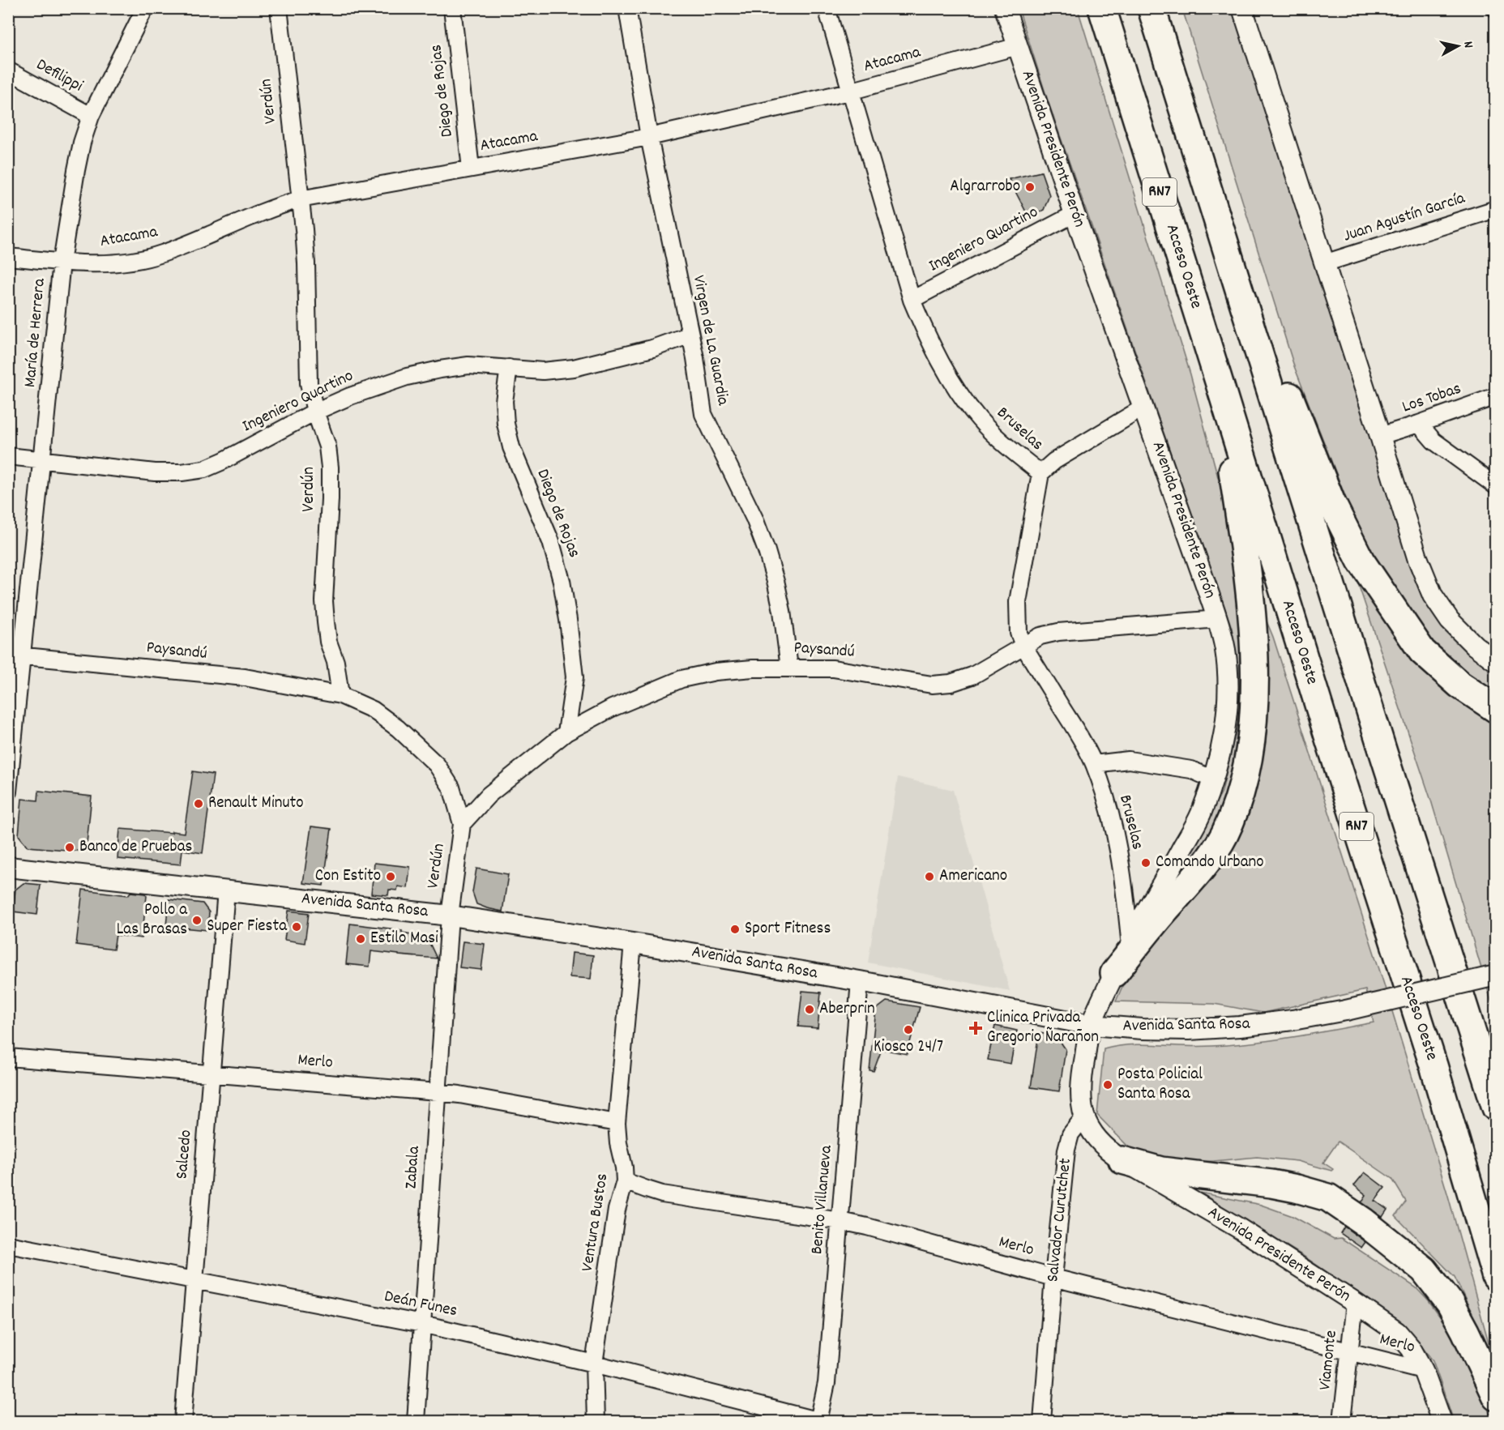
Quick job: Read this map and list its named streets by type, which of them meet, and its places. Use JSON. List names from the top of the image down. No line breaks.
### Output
{"streets":{"highway":["RN7","Acceso Oeste"],"street":["Atacama","Defilippi","Diego de Rojas","Verdún","Avenida Presidente Perón","Juan Agustín García","Ingeniero Quartino","María de Herrera","Virgen de La Guardia","Los Tobas","Bruselas","Paysandú","Avenida Santa Rosa","Merlo","Salcedo","Zabala","Benito Villanueva","Salvador Curutchet","Ventura Bustos","Deán Funes","Viamonte"]},"crossings":[["Atacama","Diego de Rojas"],["Atacama","Verdún"],["Atacama","Avenida Presidente Perón"],["Atacama","María de Herrera"],["Atacama","Virgen de La Guardia"],["Atacama","Bruselas"],["Defilippi","María de Herrera"],["Diego de Rojas","Ingeniero Quartino"],["Diego de Rojas","Paysandú"],["Verdún","Ingeniero Quartino"],["Verdún","Paysandú"],["Verdún","Avenida Santa Rosa"],["Verdún","Zabala"],["Avenida Presidente Perón","Ingeniero Quartino"],["Avenida Presidente Perón","Bruselas"],["Avenida Presidente Perón","Paysandú"],["Avenida Presidente Perón","Avenida Santa Rosa"],["Avenida Presidente Perón","Merlo"],["Avenida Presidente Perón","Salvador Curutchet"],["Avenida Presidente Perón","Viamonte"],["Ingeniero Quartino","María de Herrera"],["Ingeniero Quartino","Virgen de La Guardia"],["Ingeniero Quartino","Bruselas"],["María de Herrera","Paysandú"],["Virgen de La Guardia","Paysandú"],["Bruselas","Paysandú"],["Avenida Santa Rosa","Salcedo"],["Avenida Santa Rosa","Zabala"],["Avenida Santa Rosa","Benito Villanueva"],["Avenida Santa Rosa","Ventura Bustos"],["Merlo","Salcedo"],["Merlo","Zabala"],["Merlo","Benito Villanueva"],["Merlo","Salvador Curutchet"],["Merlo","Ventura Bustos"],["Merlo","Viamonte"],["Salcedo","Deán Funes"],["Zabala","Deán Funes"],["Benito Villanueva","Deán Funes"],["Ventura Bustos","Deán Funes"]],"places":{"other":["Algrarrobo","Renault Minuto","Banco de Pruebas","Comando Urbano","Con Estito","Americano","Pollo a Las Brasas","Super Fiesta","Sport Fitness","Estilo Masi","Aberprin","Kiosco 24/7","Posta Policial Santa Rosa"],"health":["Clinica Privada Gregorio Ñarañon"]},"north":"right"}
